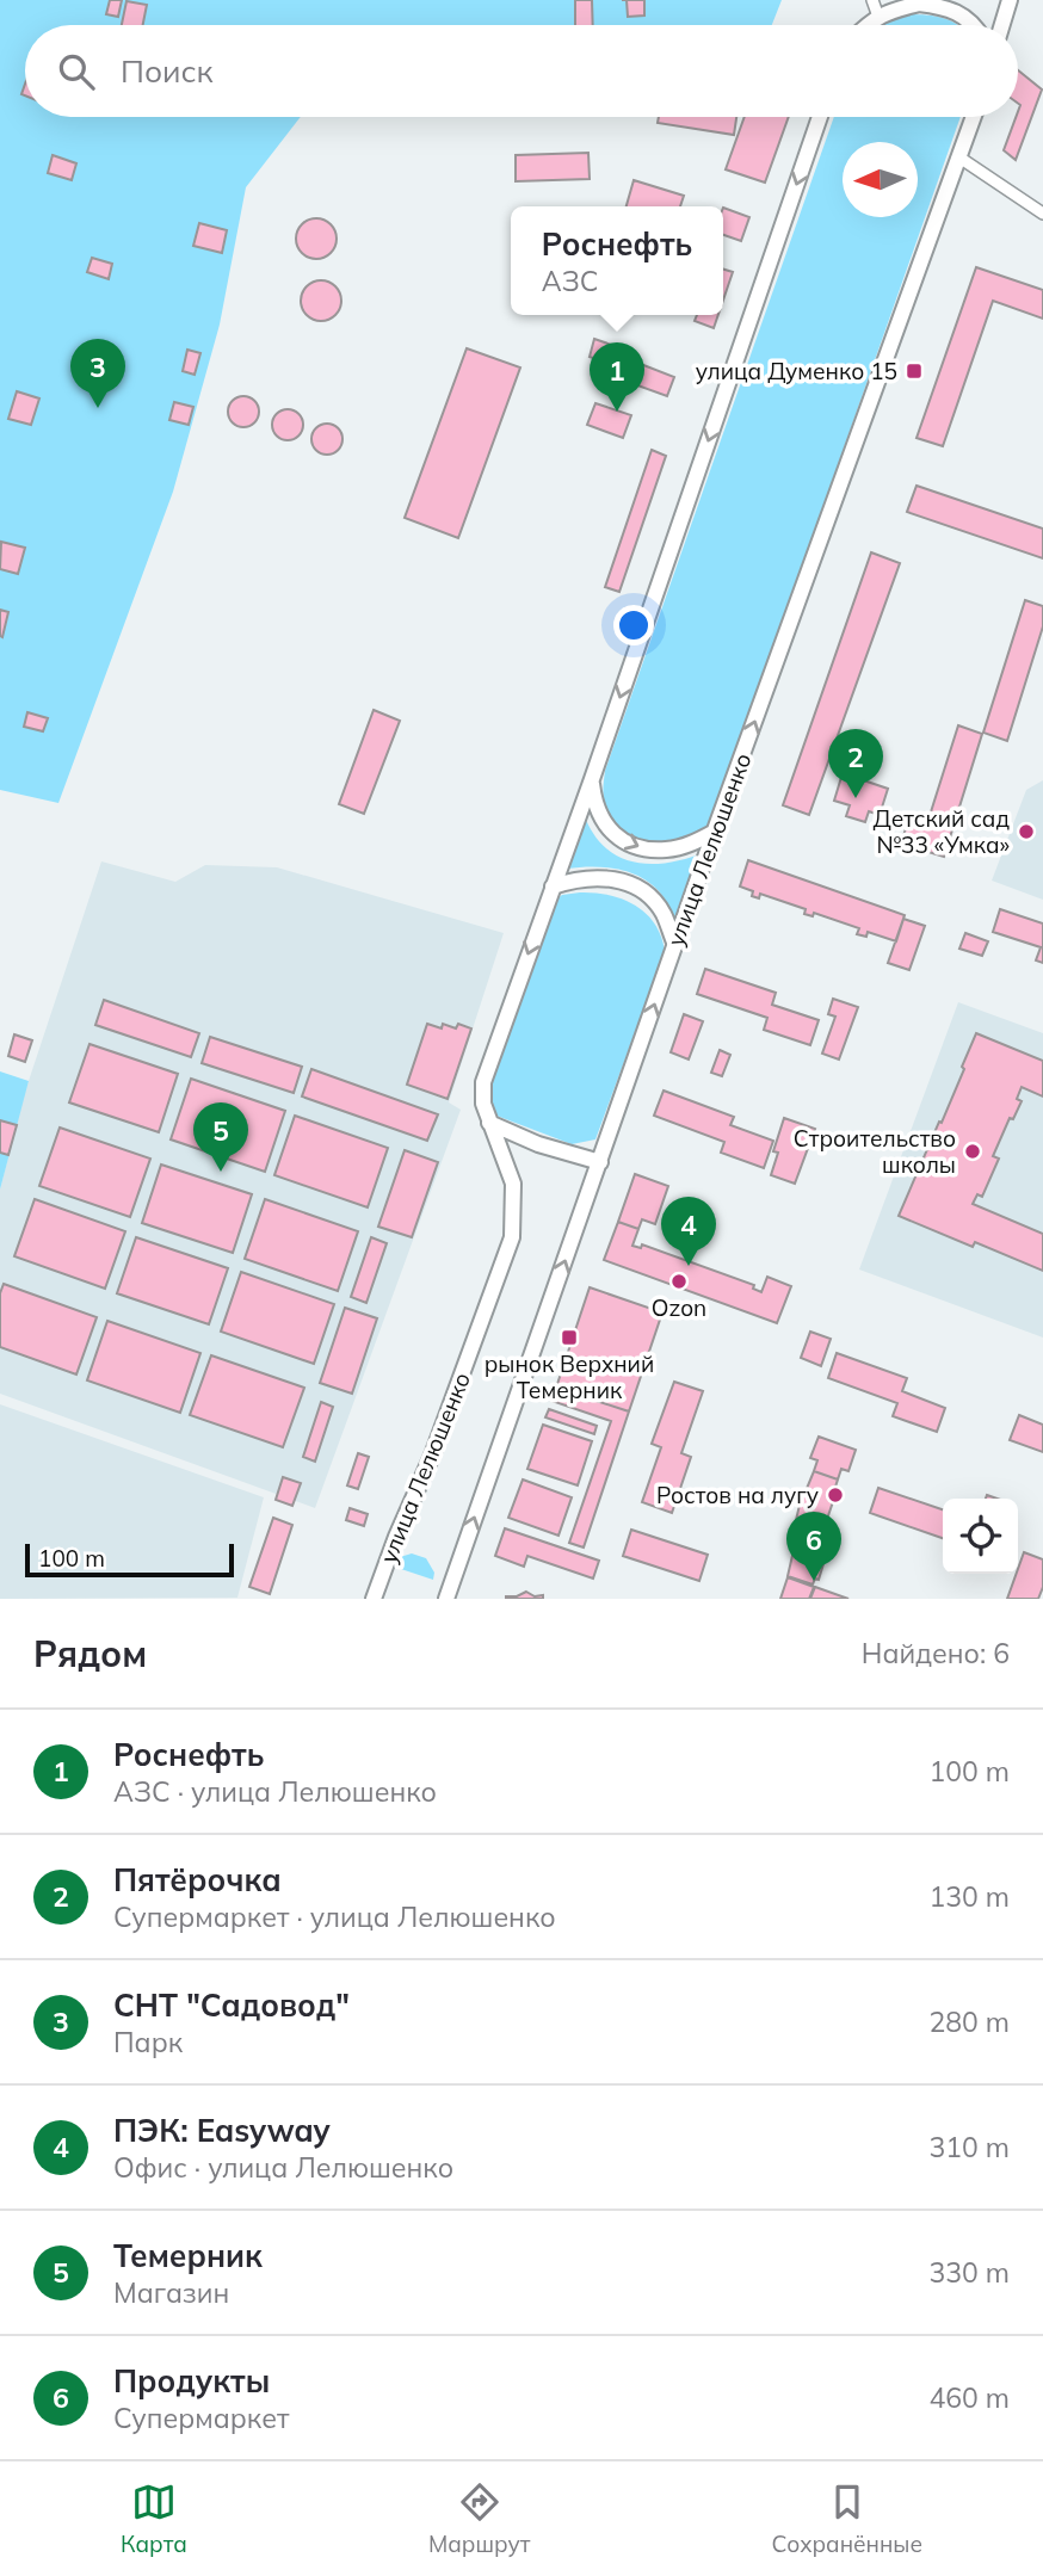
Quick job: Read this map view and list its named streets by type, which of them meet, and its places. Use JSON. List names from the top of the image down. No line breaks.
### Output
{"streets":{"street":["улица Лелюшенко"]},"places":{"transit":["улица Думенко 15","рынок Верхний Темерник"],"other":["Детский сад №33 «Умка»","Строительство школы","Ozon","Ростов на лугу"]},"scale_bar":"100 m","north":"left","page":{"search":"Поиск","popup":["Роснефть","АЗС"],"pins":["3","1","2","5","4","6"],"scale":"100 m","heading":["Рядом","Найдено: 6"],"list":[{"mark":"1","name":"Роснефть","note":"АЗС · улица Лелюшенко","value":"100 m"},{"mark":"2","name":"Пятёрочка","note":"Супермаркет · улица Лелюшенко","value":"130 m"},{"mark":"3","name":"СНТ \"Садовод\"","note":"Парк","value":"280 m"},{"mark":"4","name":"ПЭК: Easyway","note":"Офис · улица Лелюшенко","value":"310 m"},{"mark":"5","name":"Темерник","note":"Магазин","value":"330 m"},{"mark":"6","name":"Продукты","note":"Супермаркет","value":"460 m"}],"nav":["Карта","Маршрут","Сохранённые"]}}
